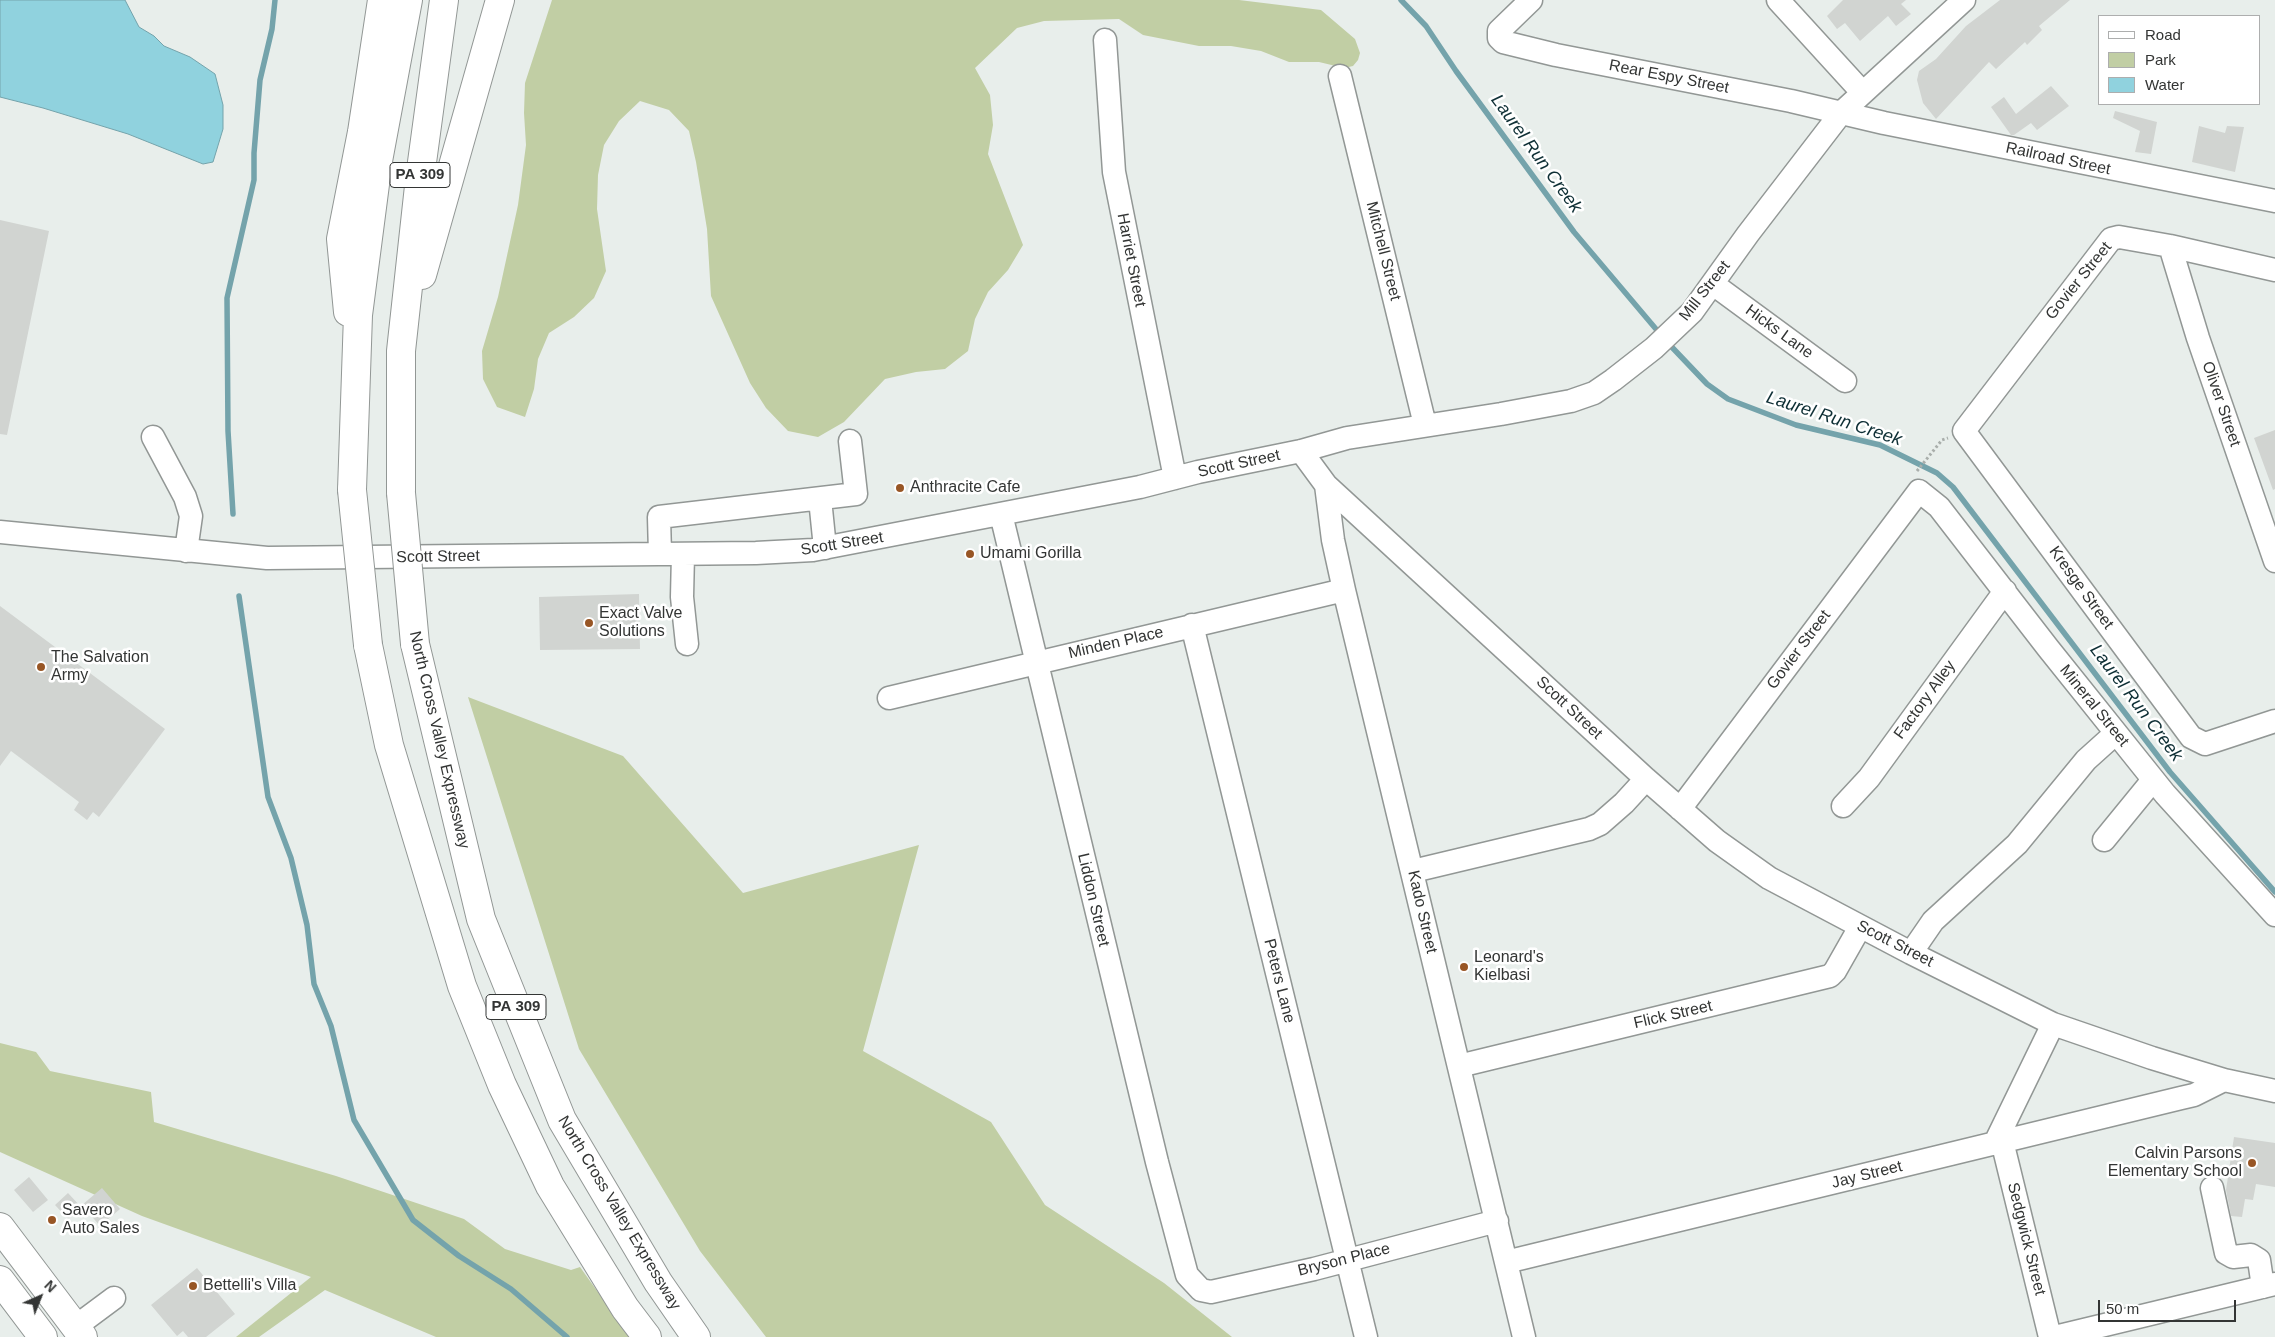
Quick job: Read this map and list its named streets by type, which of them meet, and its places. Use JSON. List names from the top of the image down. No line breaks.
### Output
{"streets":{"main road":["PA 309","North Cross Valley Expressway"],"street":["Rear Espy Street","Railroad Street","Mitchell Street","Harriet Street","Govier Street","Mill Street","Hicks Lane","Oliver Street","Scott Street","Kresge Street","Minden Place","Factory Alley","Mineral Street","Liddon Street","Kado Street","Peters Lane","Flick Street","Jay Street","Sedgwick Street","Bryson Place"]},"crossings":[["Rear Espy Street","Railroad Street"],["Rear Espy Street","Mill Street"],["Railroad Street","Mill Street"],["Mitchell Street","Mill Street"],["Harriet Street","Scott Street"],["Govier Street","Oliver Street"],["Govier Street","Scott Street"],["Govier Street","Kresge Street"],["Govier Street","Mineral Street"],["Mill Street","Hicks Lane"],["Mill Street","Scott Street"],["Scott Street","Liddon Street"],["Scott Street","Kado Street"],["Scott Street","Flick Street"],["Scott Street","Jay Street"],["Minden Place","Liddon Street"],["Minden Place","Kado Street"],["Minden Place","Peters Lane"],["Factory Alley","Mineral Street"],["Liddon Street","Bryson Place"],["Kado Street","Flick Street"],["Kado Street","Jay Street"],["Kado Street","Bryson Place"],["Peters Lane","Bryson Place"],["Jay Street","Sedgwick Street"]],"water":["Laurel Run Creek"],"places":["Anthracite Cafe","Umami Gorilla","Exact Valve Solutions","The Salvation Army","Leonard's Kielbasi","Calvin Parsons Elementary School","Savero Auto Sales","Bettelli's Villa"],"legend":["Road","Park","Water"],"scale_bar":"50 m","north":"top right"}
